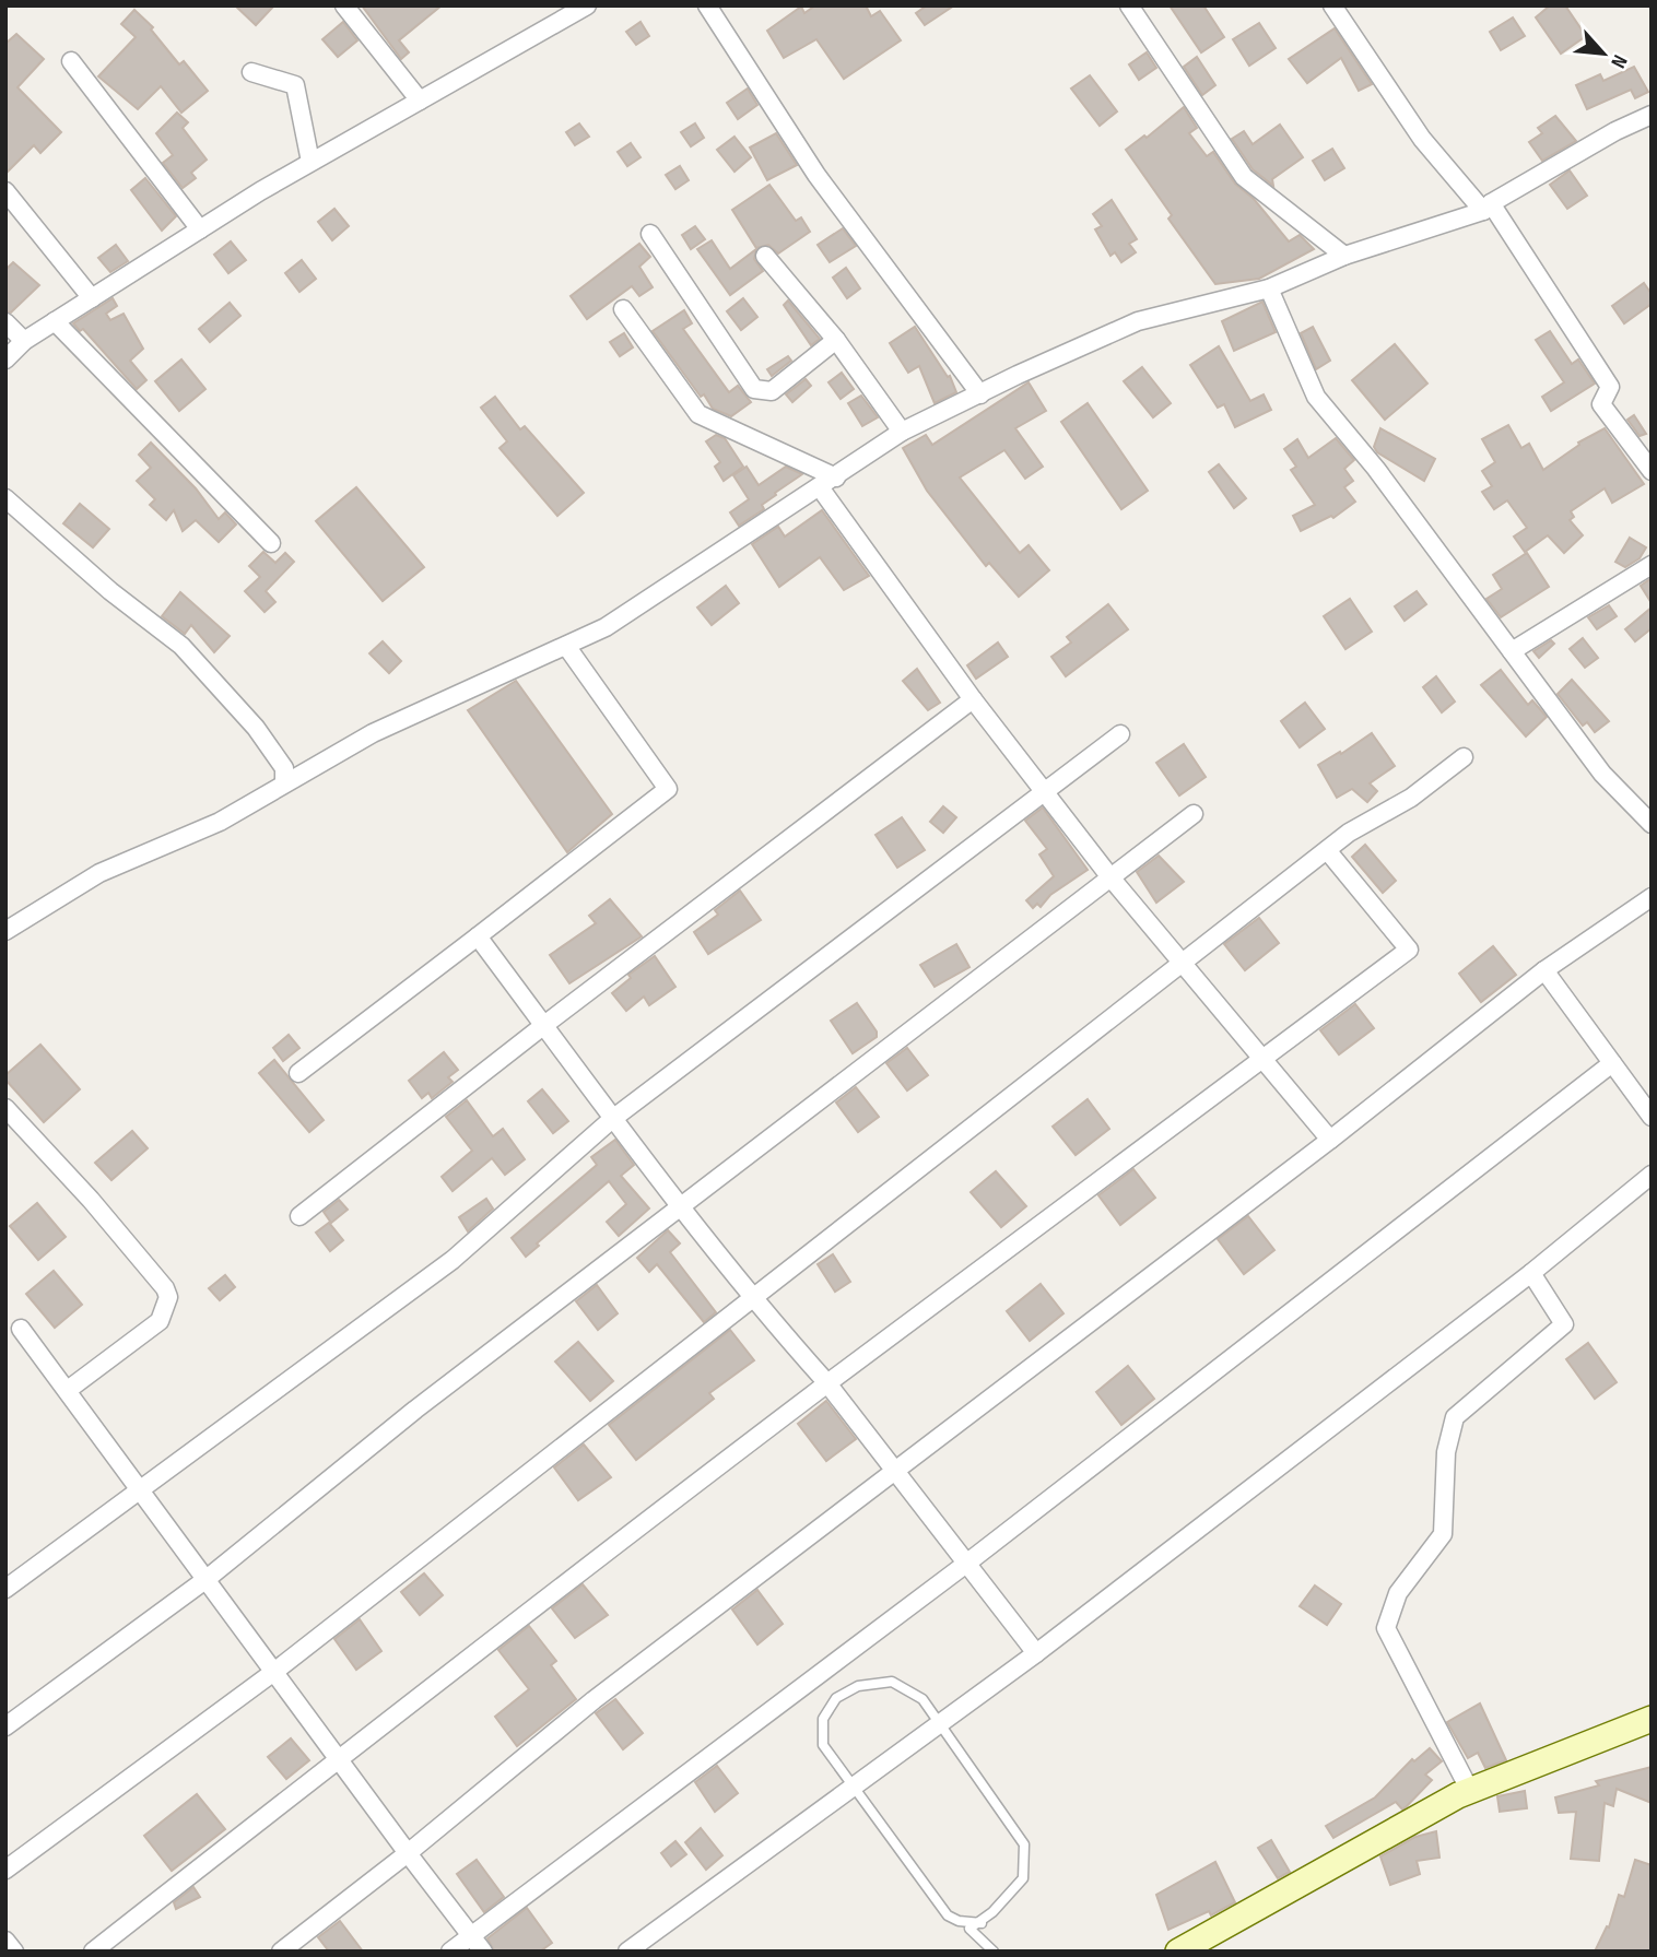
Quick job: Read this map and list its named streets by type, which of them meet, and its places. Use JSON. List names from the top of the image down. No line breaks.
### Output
{"north":"bottom right"}
